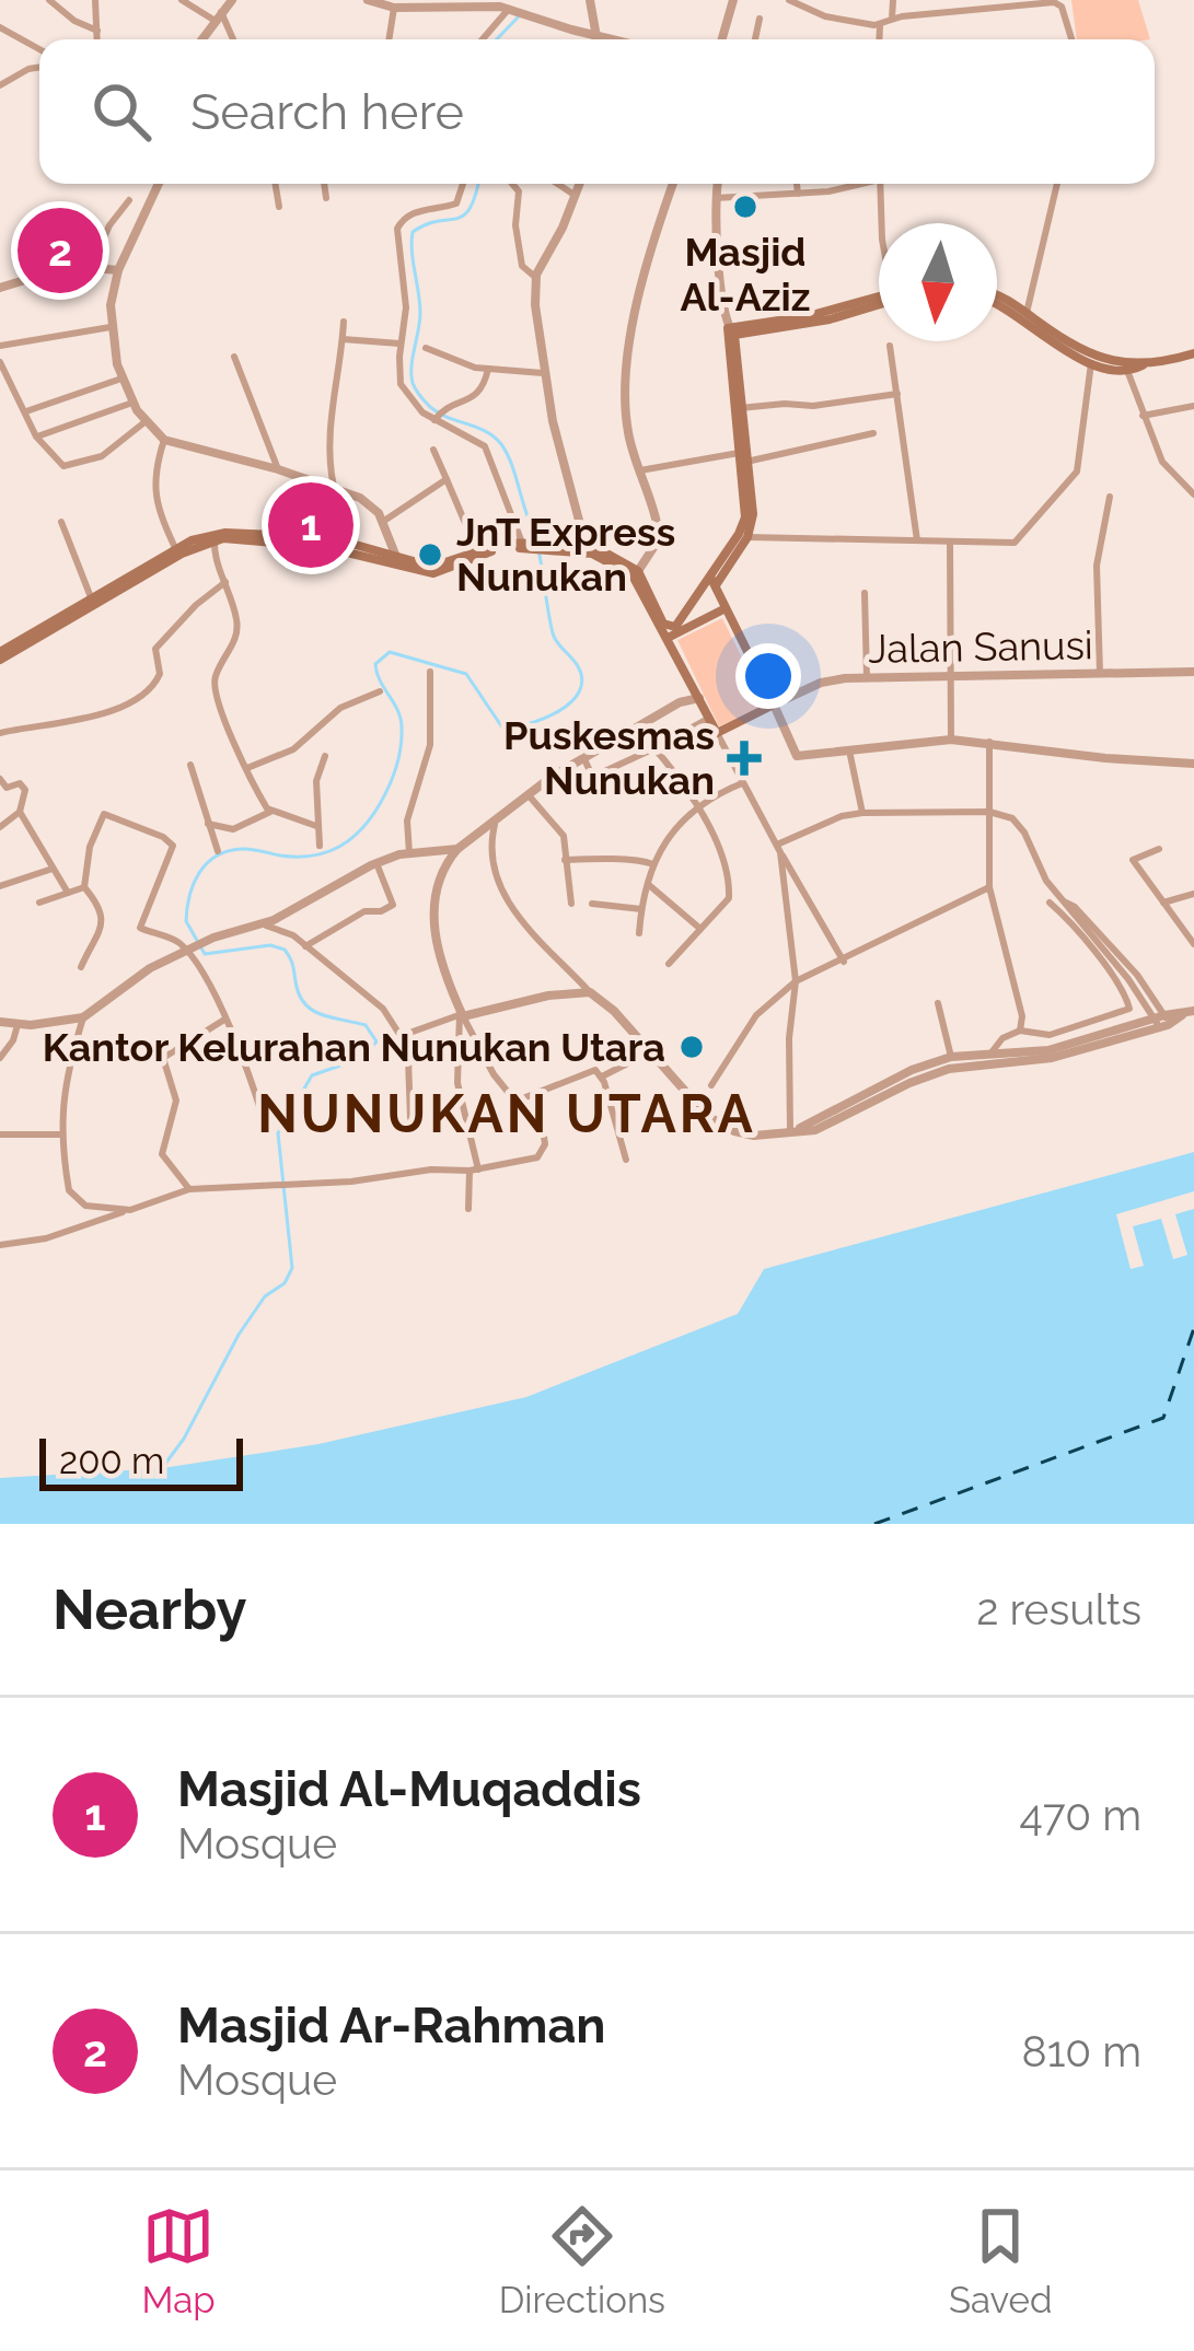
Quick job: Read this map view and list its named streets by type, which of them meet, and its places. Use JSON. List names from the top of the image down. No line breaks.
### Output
{"streets":{"street":["Jalan Sanusi"]},"districts":["NUNUKAN UTARA"],"places":{"other":["Masjid Al-Aziz","JnT Express Nunukan","Kantor Kelurahan Nunukan Utara"],"health":["Puskesmas Nunukan"]},"scale_bar":"200 m","north":"bottom","page":{"search":"Search here","pins":["2","1"],"scale":"200 m","heading":["Nearby","2 results"],"list":[{"mark":"1","name":"Masjid Al-Muqaddis","note":"Mosque","value":"470 m"},{"mark":"2","name":"Masjid Ar-Rahman","note":"Mosque","value":"810 m"}],"nav":["Map","Directions","Saved"]}}
